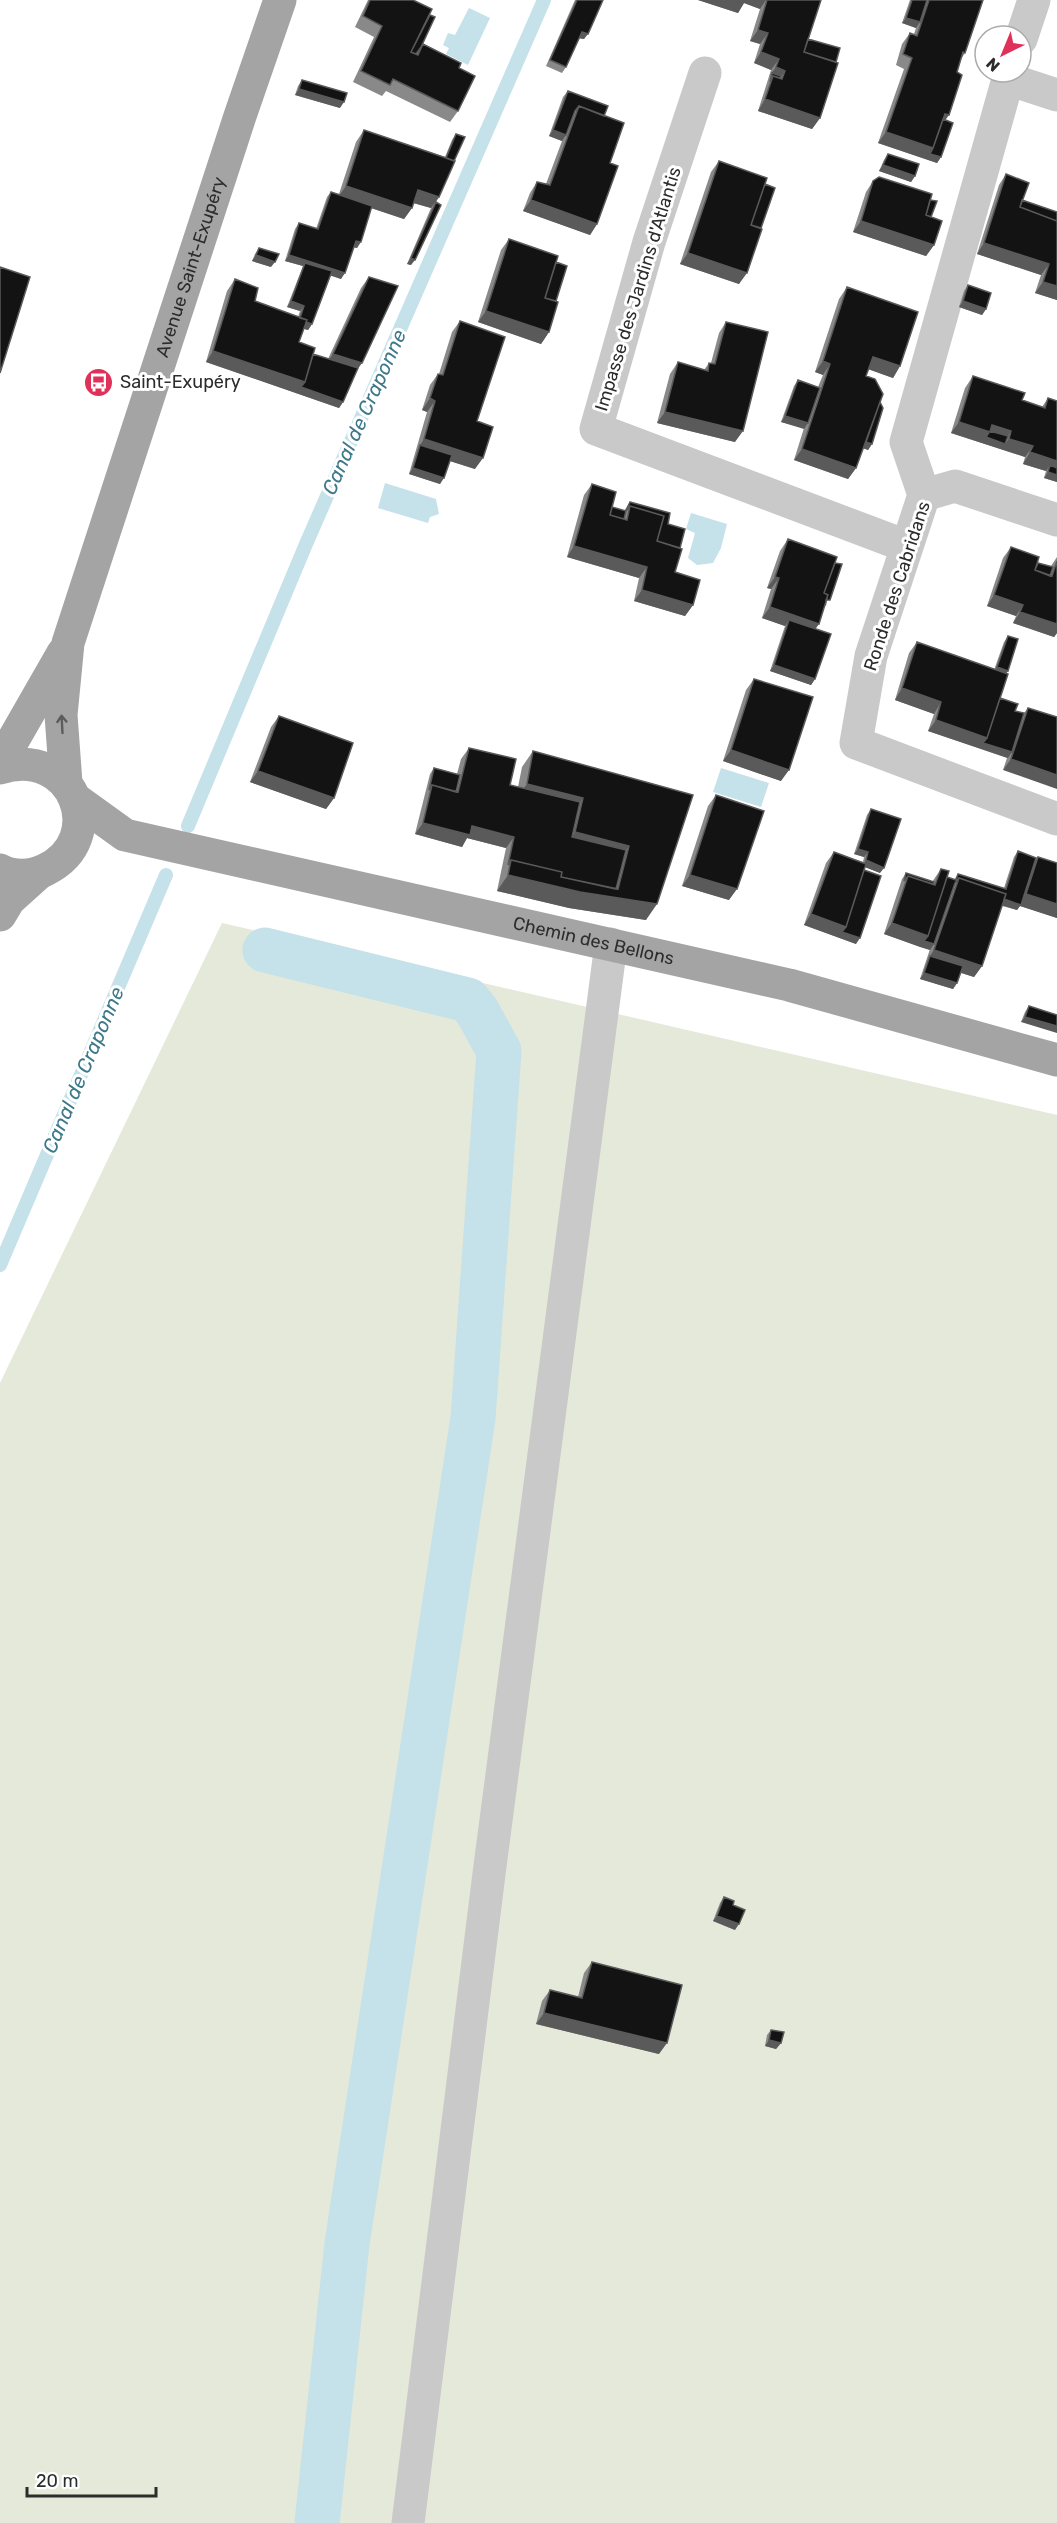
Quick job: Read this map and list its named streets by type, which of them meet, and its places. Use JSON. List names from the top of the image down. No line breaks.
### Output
{"streets":{"main road":["Avenue Saint-Exupéry","Chemin des Bellons"],"street":["Impasse des Jardins d'Atlantis","Ronde des Cabridans"]},"crossings":[["Avenue Saint-Exupéry","Chemin des Bellons"],["Impasse des Jardins d'Atlantis","Ronde des Cabridans"]],"water":["Canal de Craponne"],"places":{"bus stop":["Saint-Exupéry"]},"scale_bar":"20 m","north":"bottom left"}
